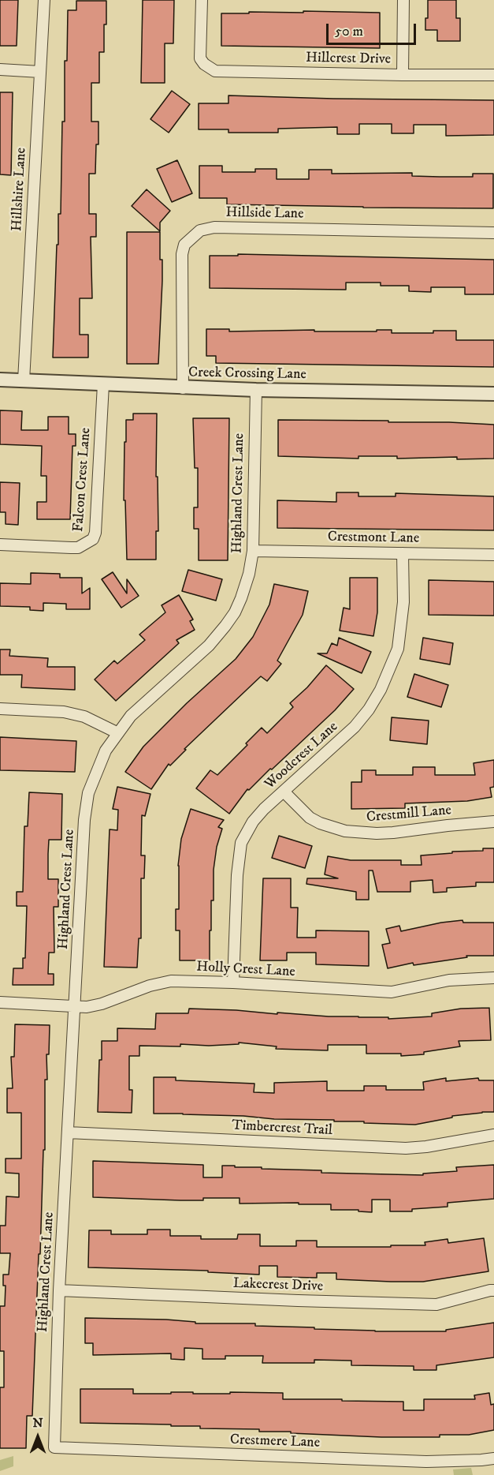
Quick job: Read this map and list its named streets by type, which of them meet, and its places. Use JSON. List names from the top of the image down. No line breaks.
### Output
{"streets":{"street":["Hillcrest Drive","Hillshire Lane","Hillside Lane","Creek Crossing Lane","Falcon Crest Lane","Highland Crest Lane","Crestmont Lane","Woodcrest Lane","Crestmill Lane","Holly Crest Lane","Timbercrest Trail","Lakecrest Drive","Crestmere Lane"]},"crossings":[["Hillshire Lane","Creek Crossing Lane"],["Hillside Lane","Creek Crossing Lane"],["Creek Crossing Lane","Falcon Crest Lane"],["Creek Crossing Lane","Highland Crest Lane"],["Highland Crest Lane","Crestmont Lane"],["Highland Crest Lane","Holly Crest Lane"],["Highland Crest Lane","Timbercrest Trail"],["Highland Crest Lane","Lakecrest Drive"],["Highland Crest Lane","Crestmere Lane"],["Crestmont Lane","Woodcrest Lane"],["Woodcrest Lane","Crestmill Lane"],["Woodcrest Lane","Holly Crest Lane"]],"scale_bar":"50 m","north":"top"}
